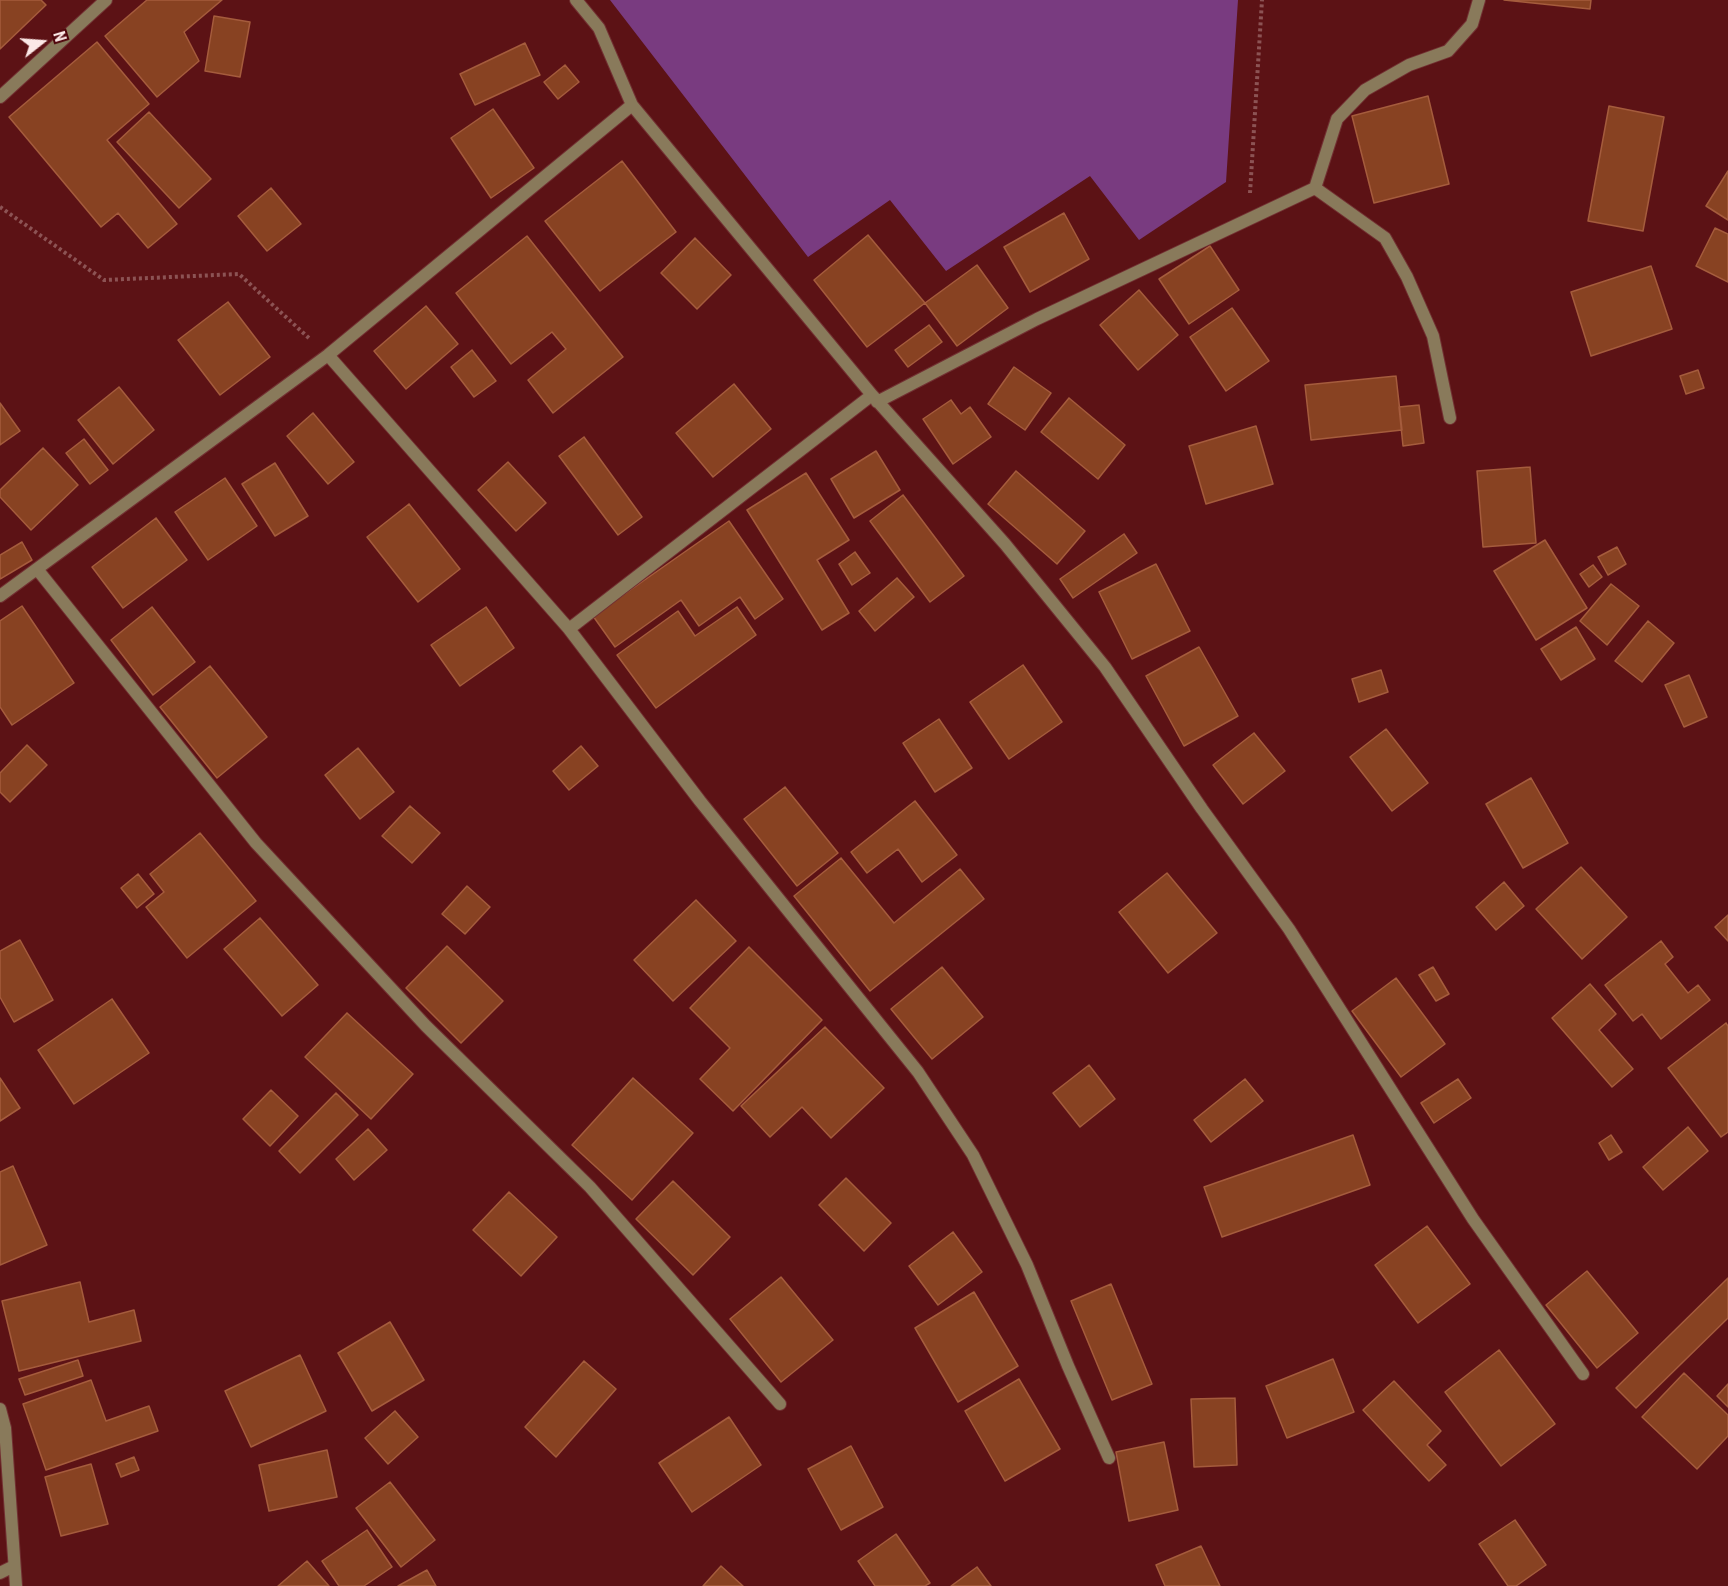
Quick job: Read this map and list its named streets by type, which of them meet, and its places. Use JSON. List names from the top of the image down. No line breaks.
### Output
{"north":"right"}
